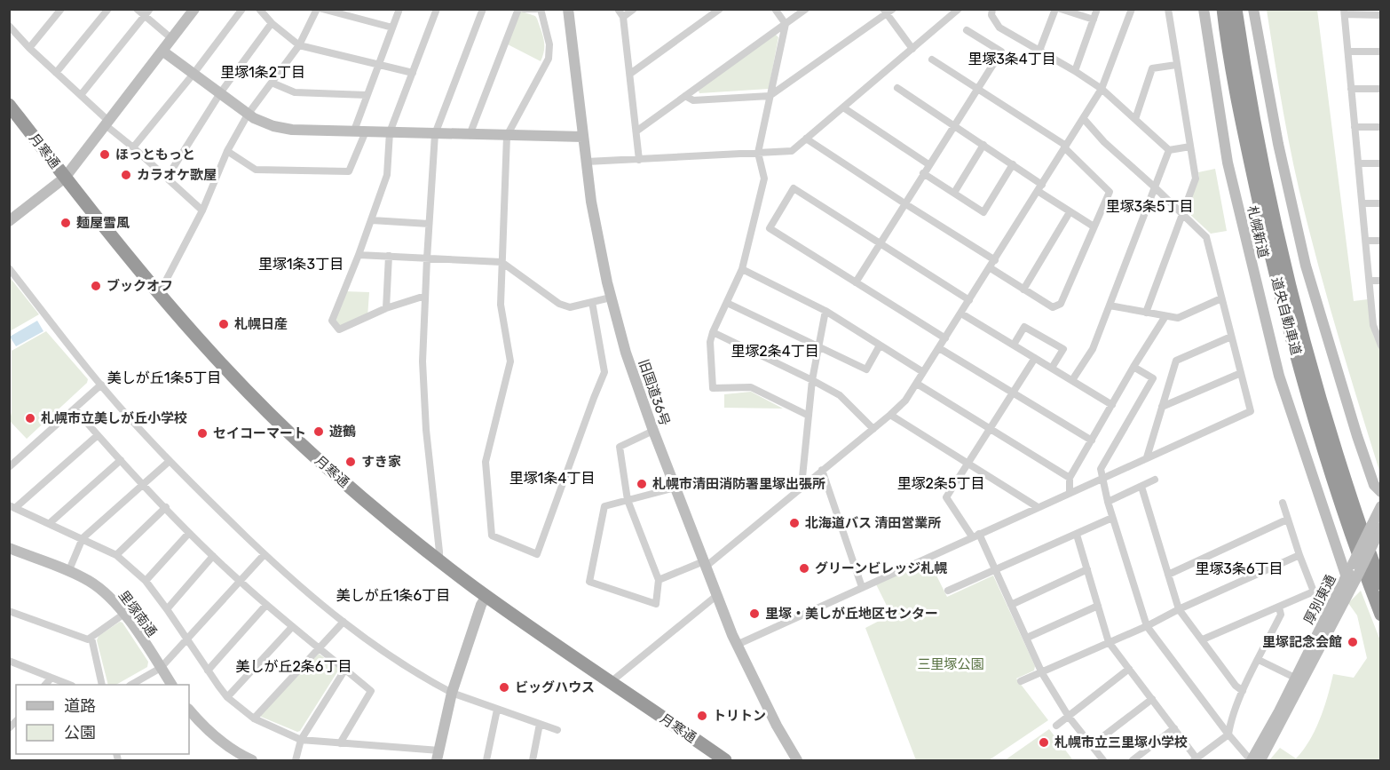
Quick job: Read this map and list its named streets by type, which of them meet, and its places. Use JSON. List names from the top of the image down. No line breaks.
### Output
{"streets":{"highway":["月寒通","道央自動車道"],"street":["札幌新道","旧国道36号","厚別東通","里塚南通"]},"crossings":[["札幌新道","厚別東通"]],"districts":["里塚3条4丁目","里塚1条2丁目","里塚3条5丁目","里塚1条3丁目","里塚2条4丁目","美しが丘1条5丁目","里塚1条4丁目","里塚2条5丁目","里塚3条6丁目","美しが丘1条6丁目","美しが丘2条6丁目"],"parks":["三里塚公園"],"places":["ほっともっと","カラオケ歌屋","麺屋雪風","ブックオフ","札幌日産","札幌市立美しが丘小学校","遊鶴","セイコーマート","すき家","札幌市清田消防署里塚出張所","北海道バス 清田営業所","グリーンビレッジ札幌","里塚・美しが丘地区センター","里塚記念会館","ビッグハウス","トリトン","札幌市立三里塚小学校"],"legend":["道路","公園"]}
